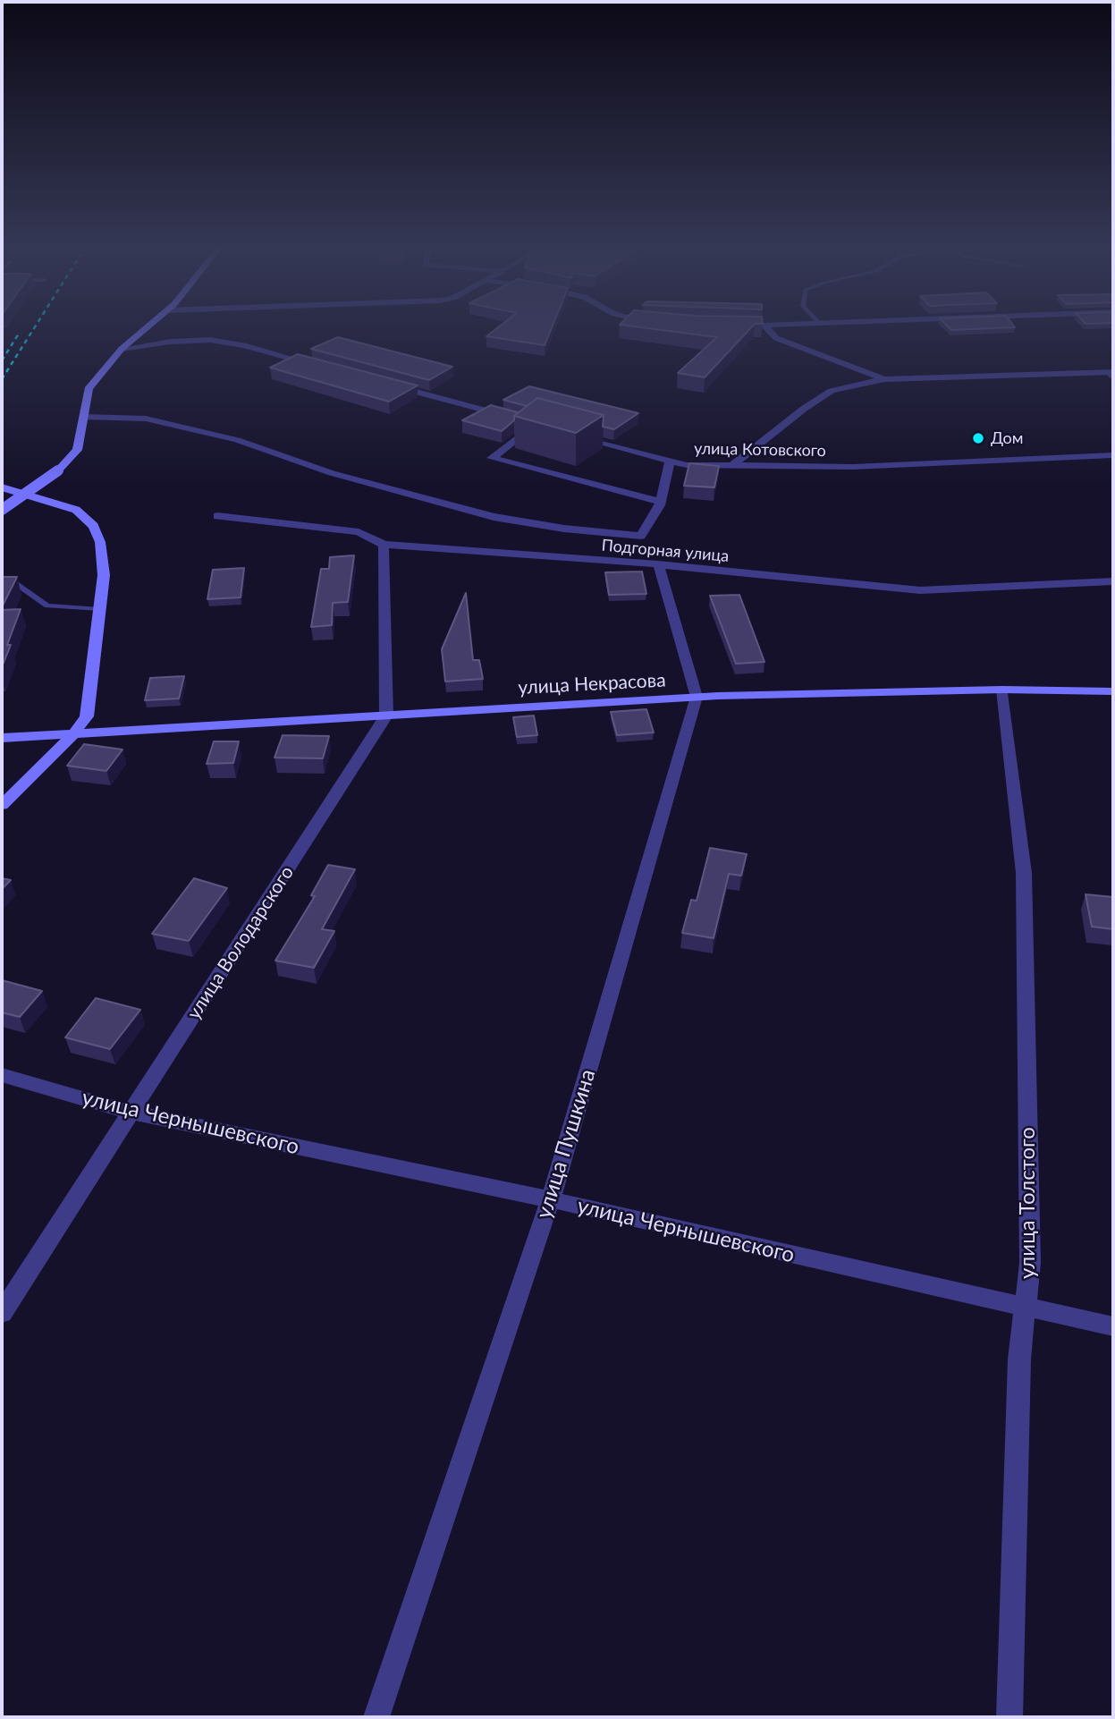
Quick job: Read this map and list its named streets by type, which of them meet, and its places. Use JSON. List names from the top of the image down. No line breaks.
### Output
{"streets":{"main road":["улица Некрасова"],"street":["улица Котовского","Подгорная улица","улица Володарского","улица Чернышевского","улица Пушкина","улица Толстого"]},"crossings":[["улица Некрасова","улица Володарского"],["улица Некрасова","улица Пушкина"],["улица Некрасова","улица Толстого"],["улица Володарского","улица Чернышевского"],["улица Чернышевского","улица Пушкина"],["улица Чернышевского","улица Толстого"]],"places":["Дом"]}
